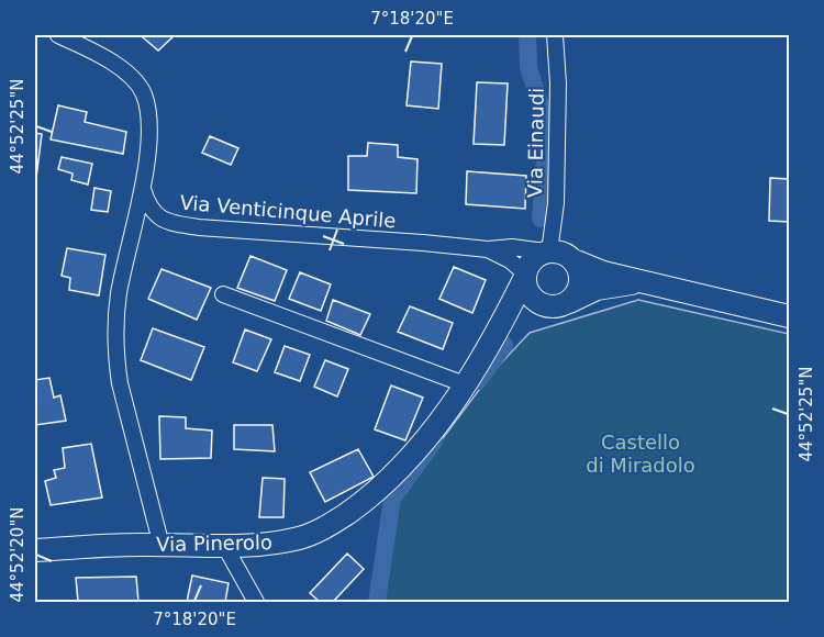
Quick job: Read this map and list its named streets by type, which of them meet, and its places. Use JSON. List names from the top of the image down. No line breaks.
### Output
{"streets":{"street":["Via Einaudi","Via Venticinque Aprile","Via Pinerolo"]},"crossings":[["Via Einaudi","Via Venticinque Aprile"],["Via Einaudi","Via Pinerolo"],["Via Venticinque Aprile","Via Pinerolo"]],"parks":["Castello di Miradolo"],"coordinates":["7°18'20\"E","44°52'25\"N","44°52'20\"N"]}
